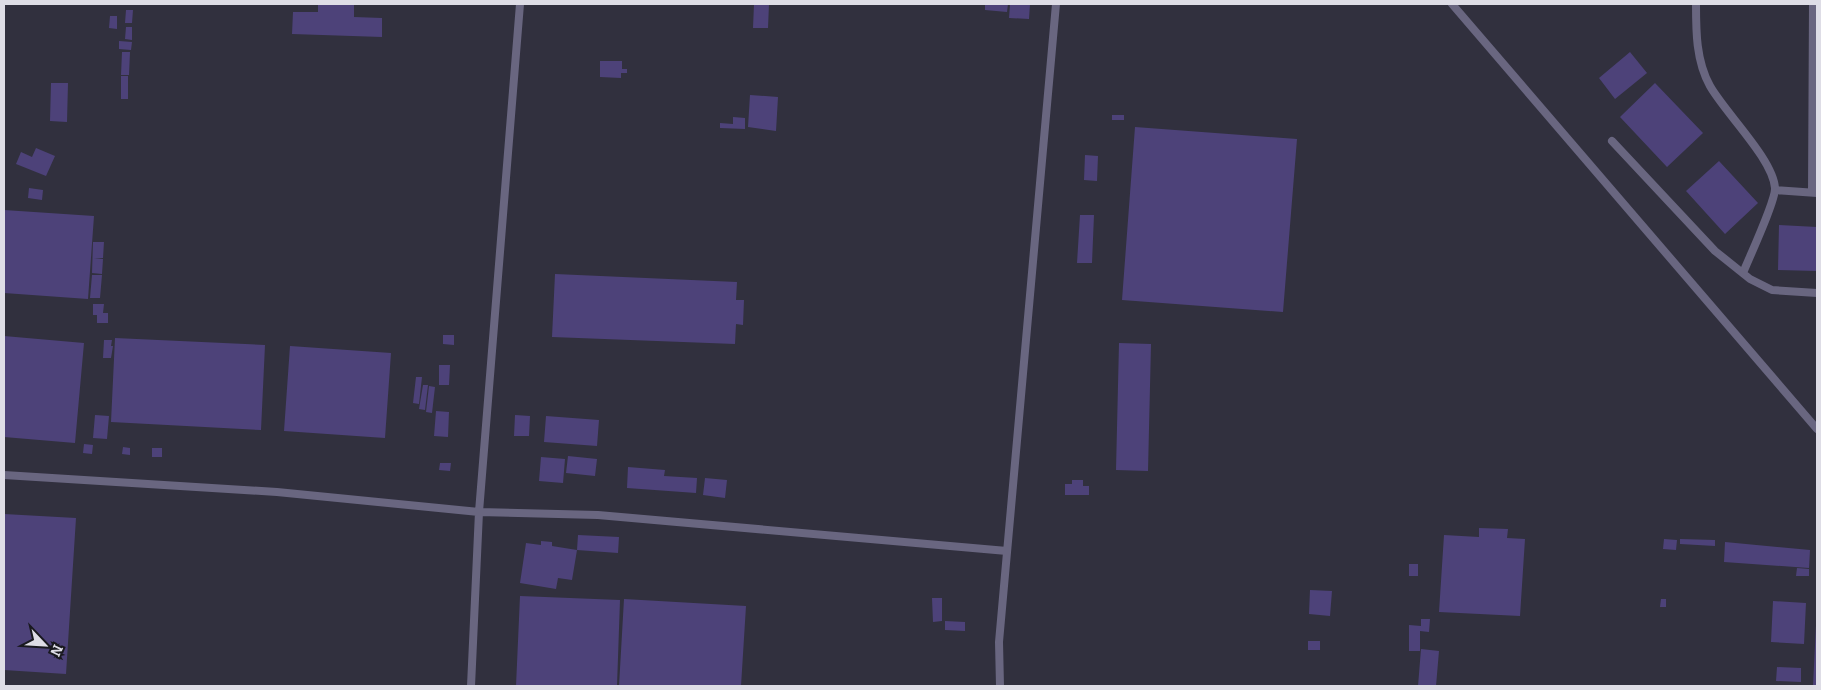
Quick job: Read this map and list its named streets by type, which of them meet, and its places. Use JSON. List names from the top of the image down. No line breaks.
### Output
{"north":"bottom right"}
